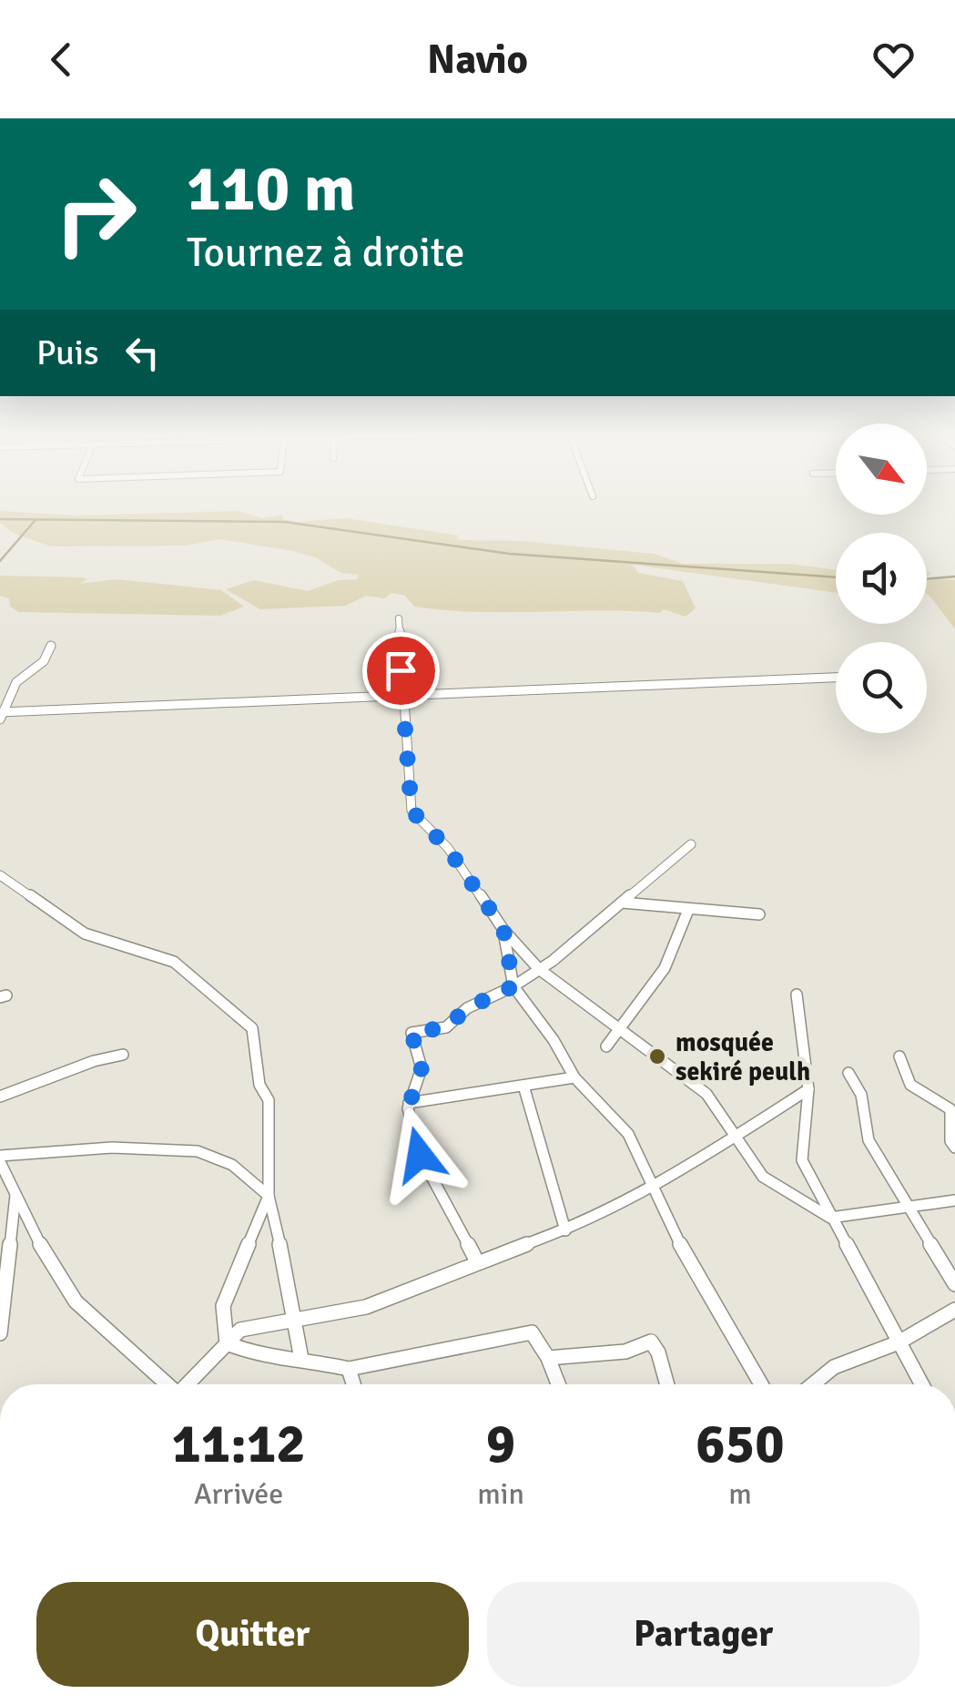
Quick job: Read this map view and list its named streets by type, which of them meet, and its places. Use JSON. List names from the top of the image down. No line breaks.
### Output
{"places":["mosquée sekiré peulh"],"north":"bottom right","page":{"header":"Navio","turn":["110 m","Tournez à droite"],"then":"Puis","eta":["11:12","Arrivée","9","min","650","m"],"buttons":["Quitter","Partager"]}}
